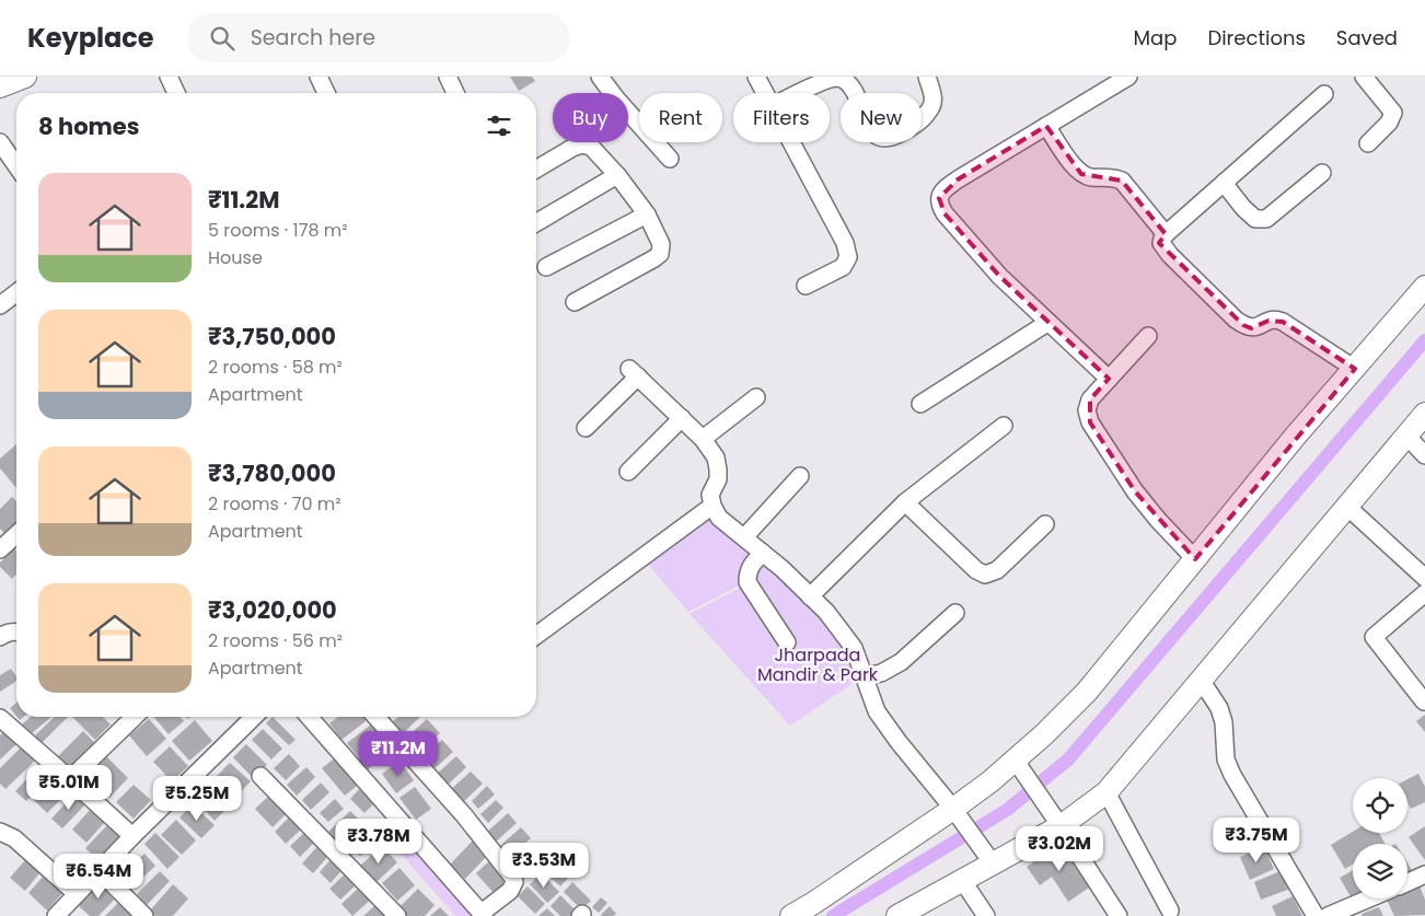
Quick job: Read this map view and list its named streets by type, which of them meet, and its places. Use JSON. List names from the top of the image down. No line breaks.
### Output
{"parks":["Jharpada Mandir & Park"],"page":{"header":"Keyplace","search":"Search here","nav":["Map","Directions","Saved"],"chip":["Buy","Rent","Filters","New"],"heading":"8 homes","list":[{"name":"₹11.2M","note":"5 rooms · 178 m² · House"},{"name":"₹3,750,000","note":"2 rooms · 58 m² · Apartment"},{"name":"₹3,780,000","note":"2 rooms · 70 m² · Apartment"},{"name":"₹3,020,000","note":"2 rooms · 56 m² · Apartment"}],"price":["₹11.2M","₹5.01M","₹5.25M","₹3.75M","₹3.78M","₹3.02M","₹3.53M","₹6.54M"]}}
